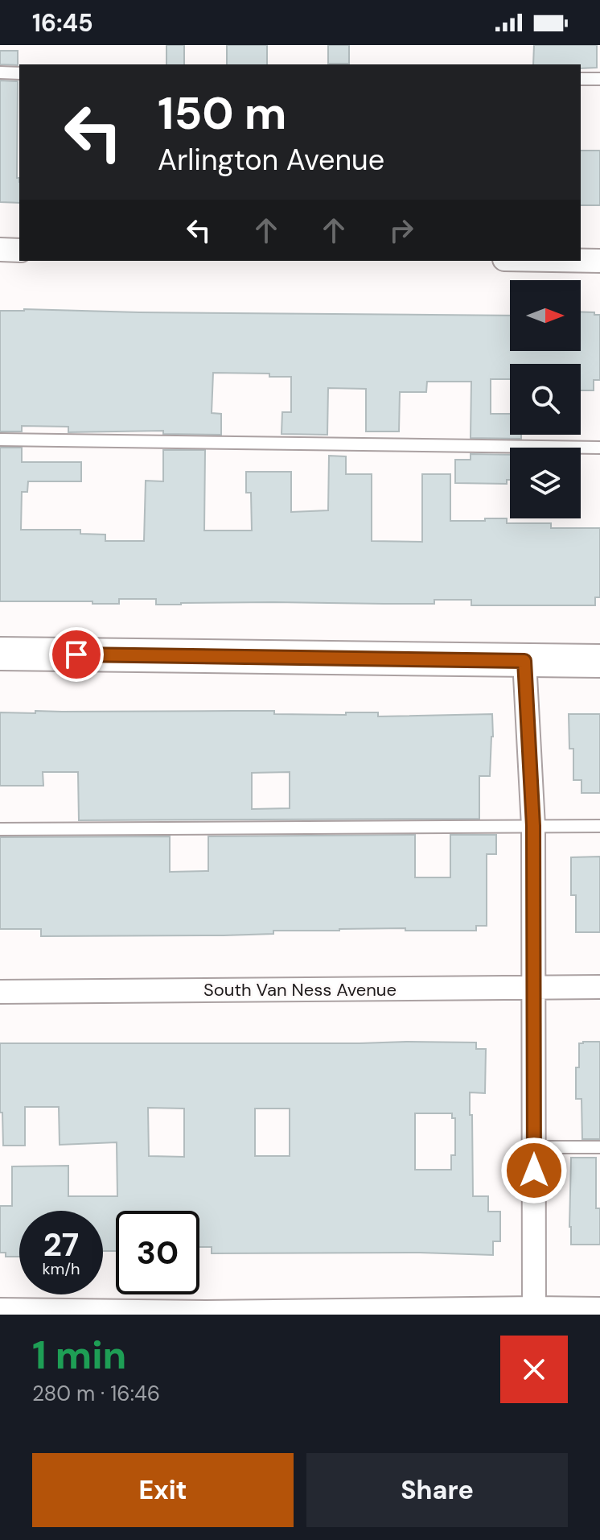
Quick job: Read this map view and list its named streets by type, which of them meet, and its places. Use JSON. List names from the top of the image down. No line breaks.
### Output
{"streets":{"street":["South Van Ness Avenue"]},"north":"right","page":{"status":"16:45","turn":["150 m","Arlington Avenue"],"speed":"27 km/h","limit":"30","heading":["1 min","280 m · 16:46"],"buttons":["Exit","Share"]}}
